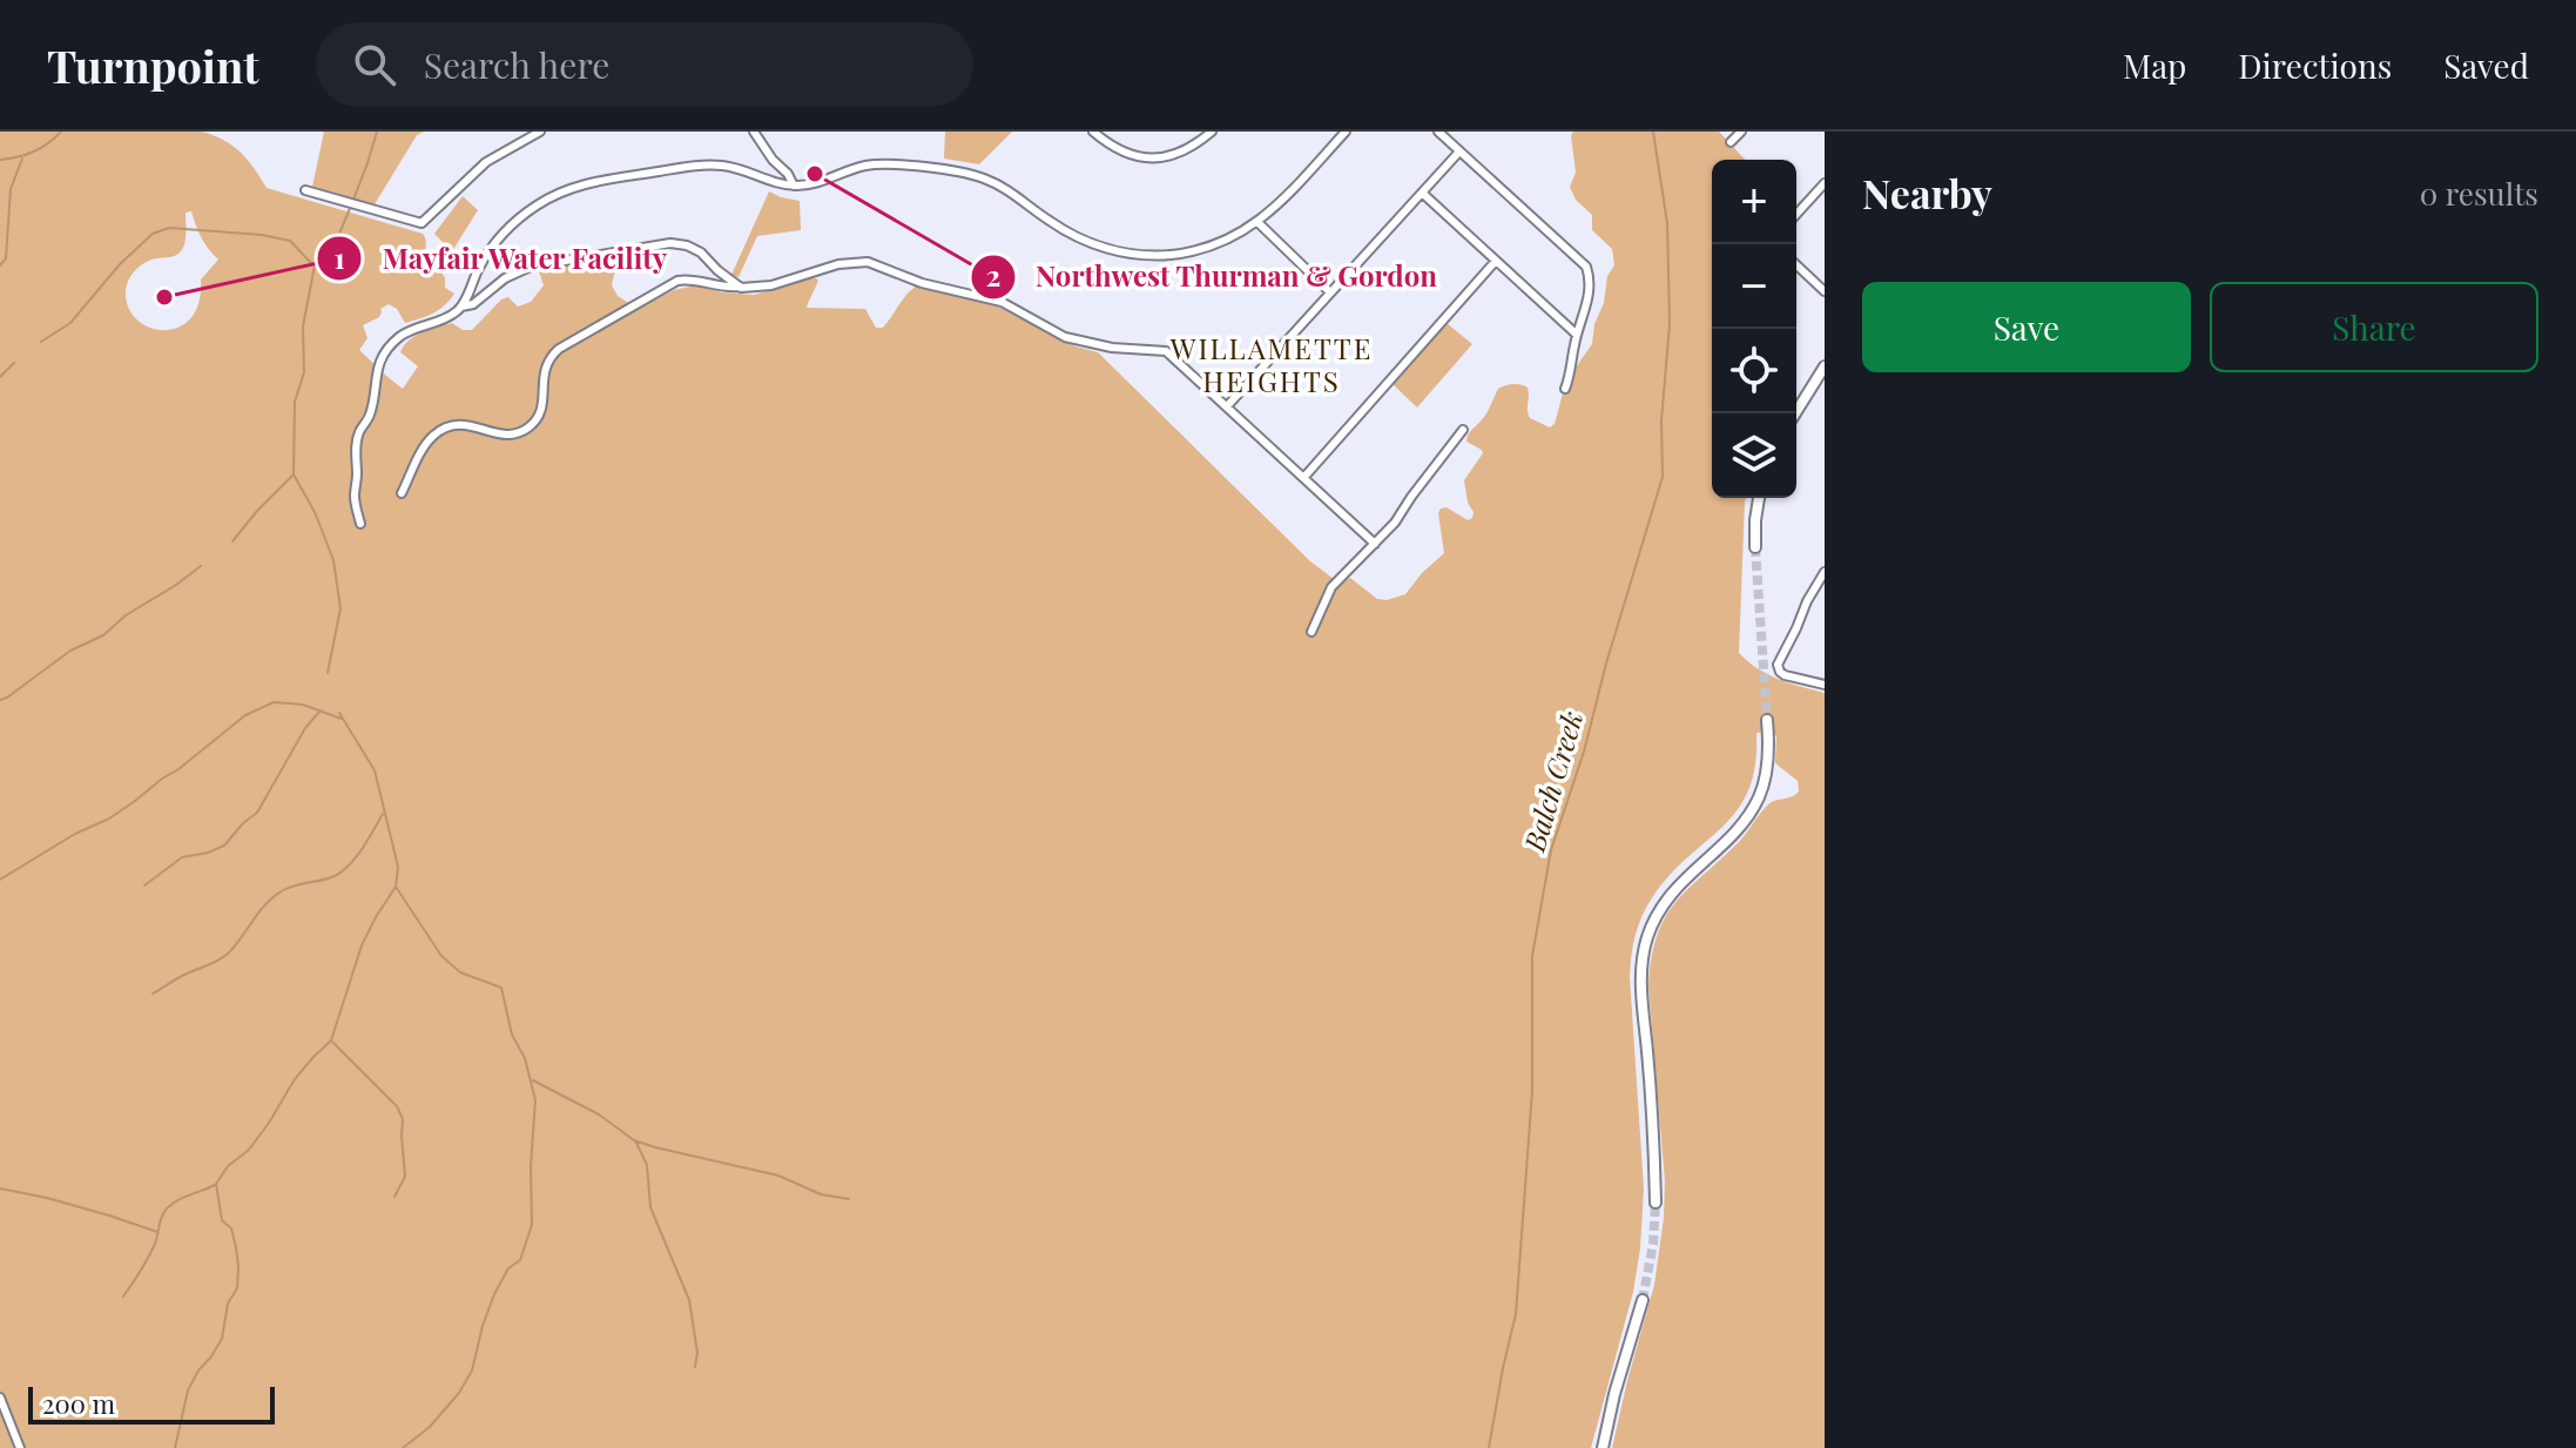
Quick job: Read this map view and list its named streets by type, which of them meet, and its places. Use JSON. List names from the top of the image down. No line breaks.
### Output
{"districts":["WILLAMETTE HEIGHTS"],"water":["Balch Creek"],"places":["Northwest Thurman & Gordon","Mayfair Water Facility"],"scale_bar":"200 m","page":{"header":"Turnpoint","search":"Search here","nav":["Map","Directions","Saved"],"heading":["Nearby","0 results"],"map_buttons":["+","−"],"buttons":["Save","Share"],"scale":"200 m"}}
